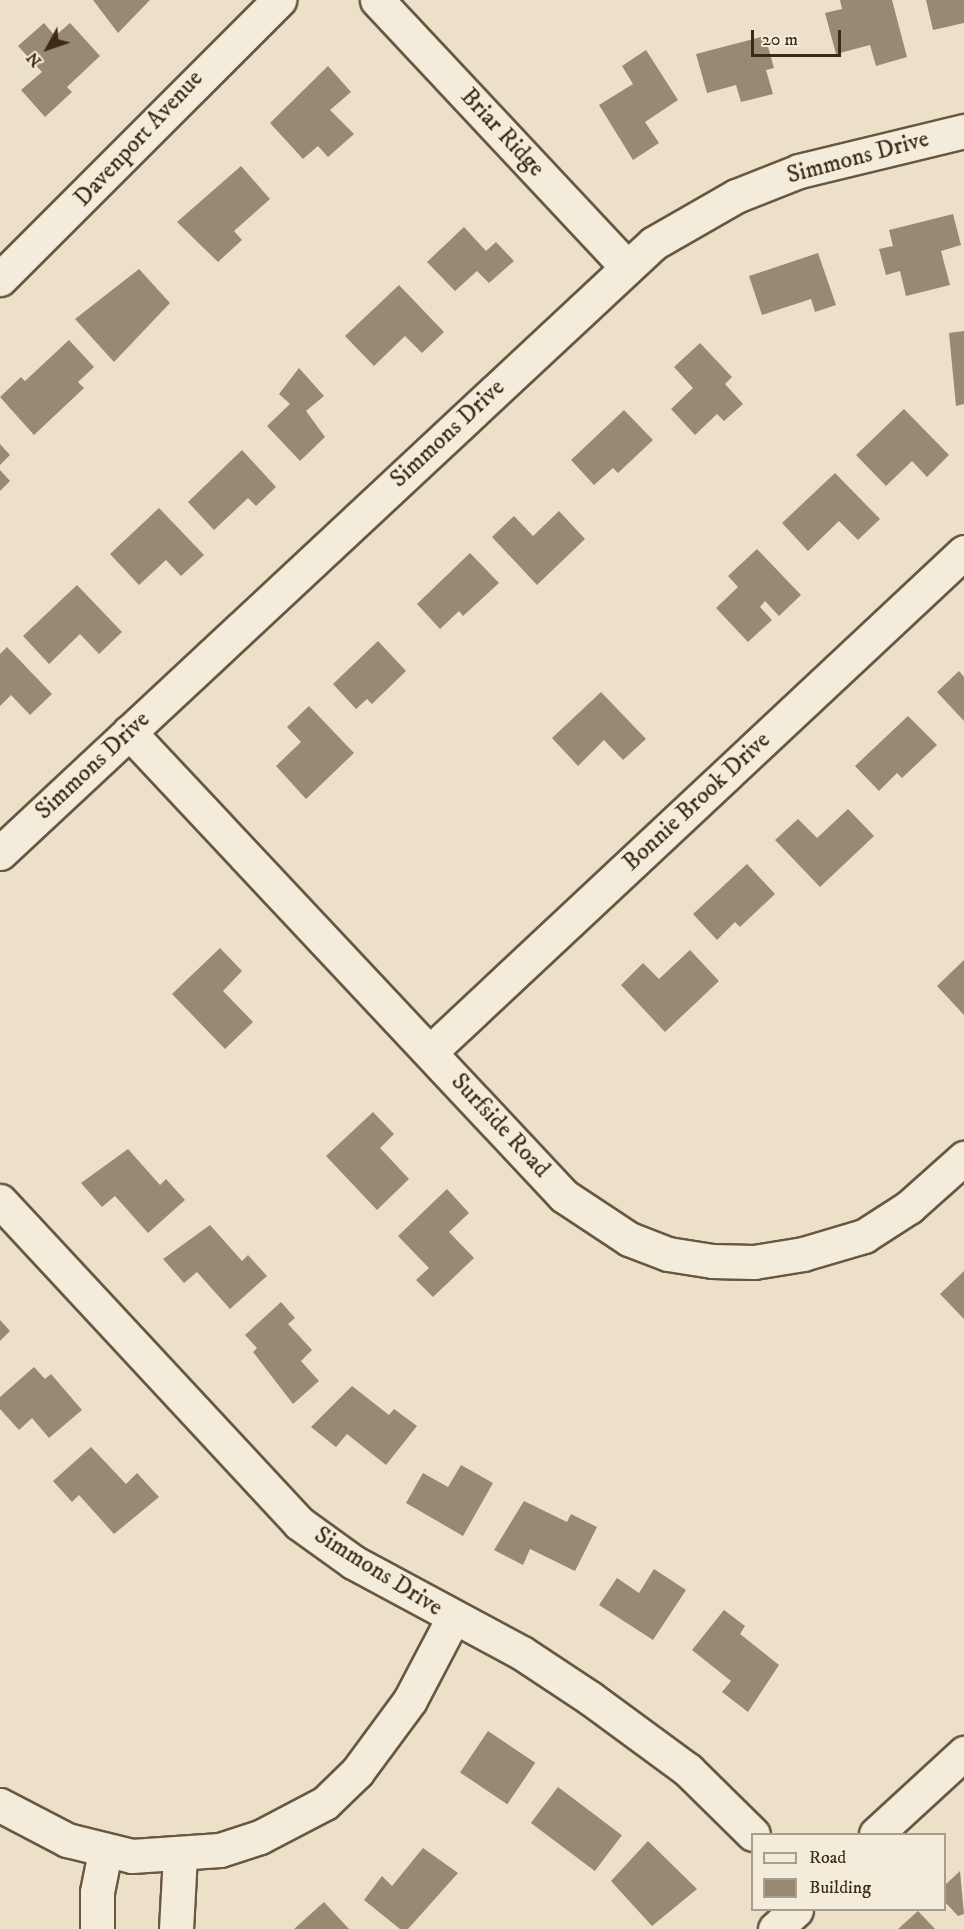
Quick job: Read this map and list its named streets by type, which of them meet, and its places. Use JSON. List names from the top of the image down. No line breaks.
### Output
{"streets":{"street":["Briar Ridge","Davenport Avenue","Simmons Drive","Bonnie Brook Drive","Surfside Road"]},"crossings":[["Briar Ridge","Simmons Drive"],["Simmons Drive","Surfside Road"],["Bonnie Brook Drive","Surfside Road"]],"legend":["Road","Building"],"scale_bar":"20 m","north":"bottom left"}
